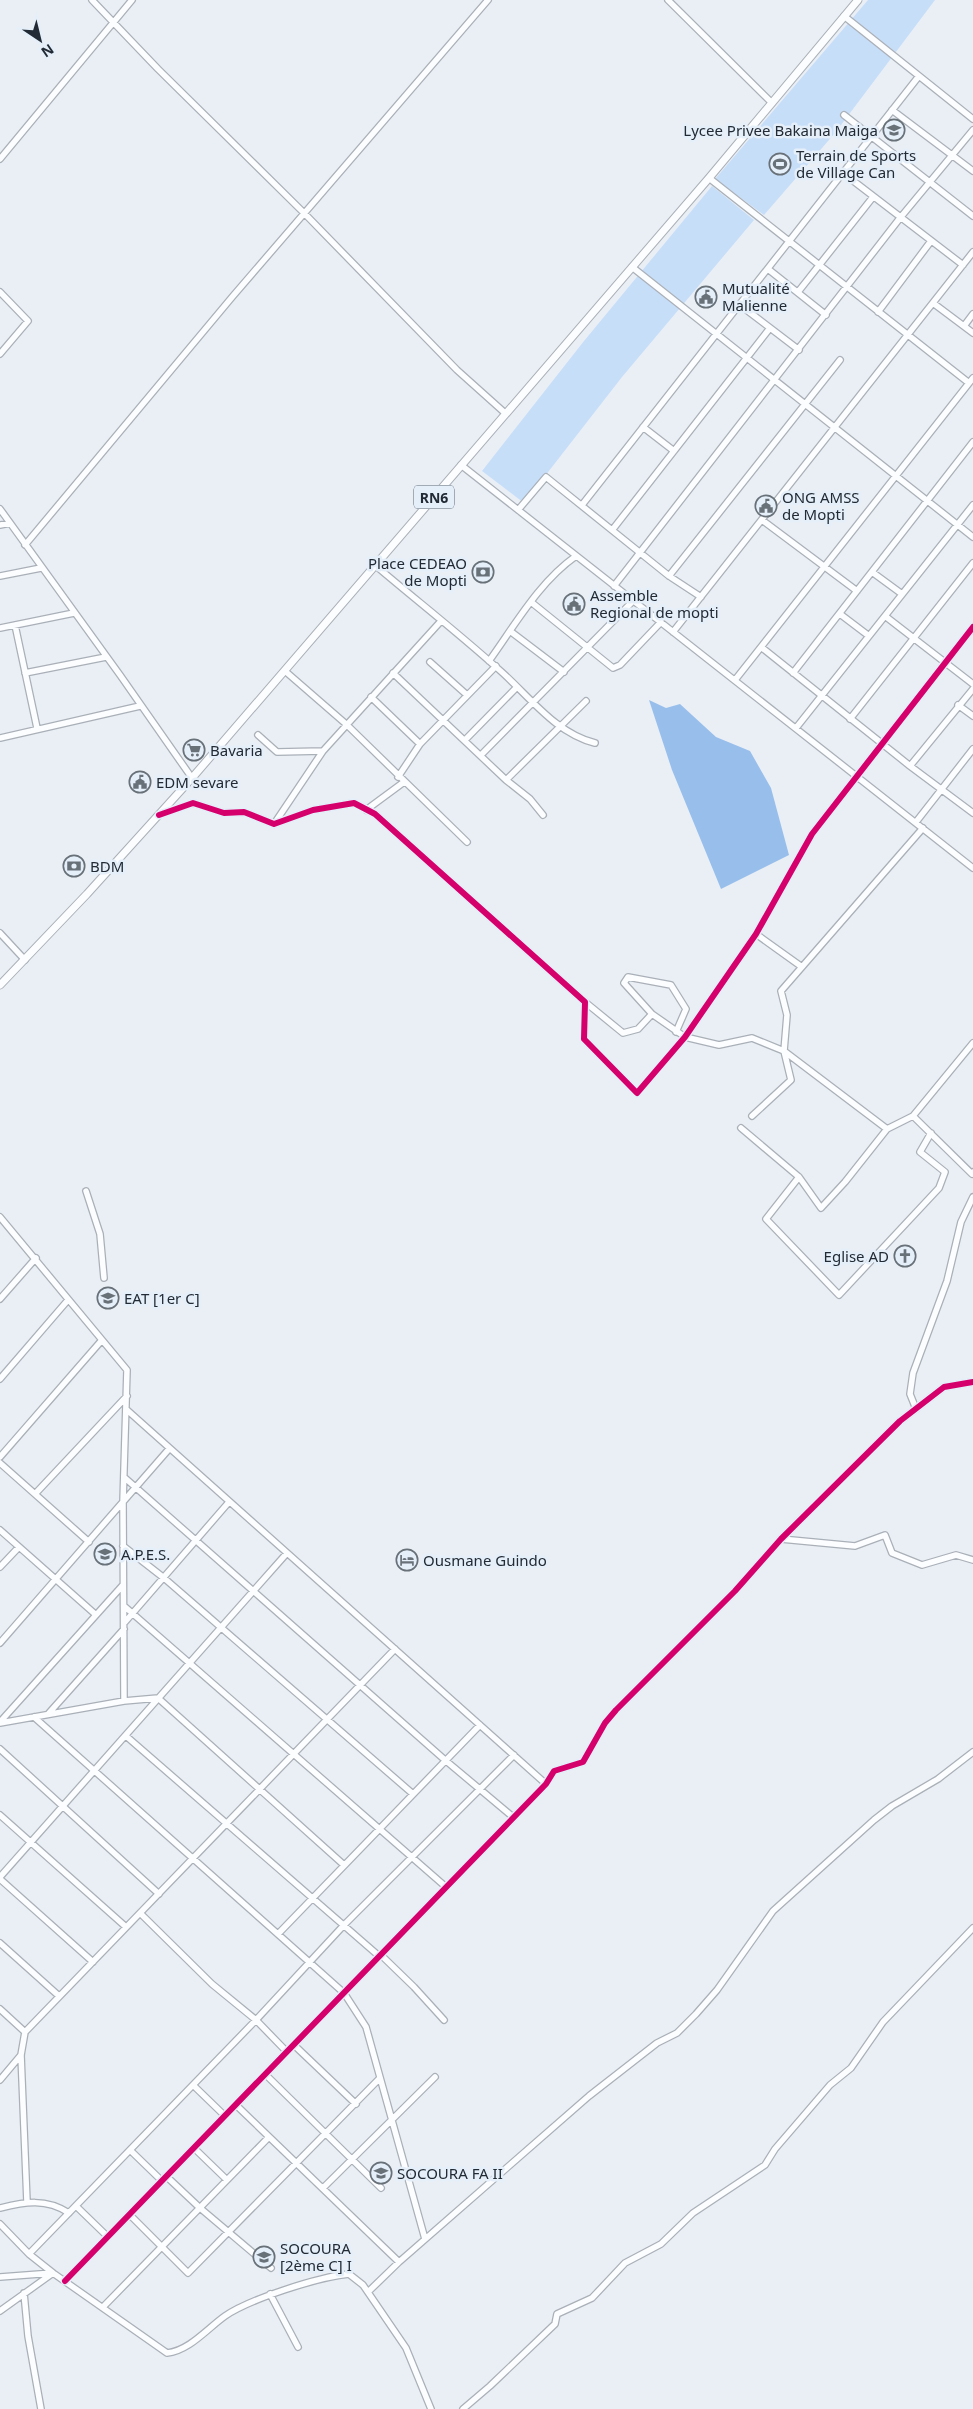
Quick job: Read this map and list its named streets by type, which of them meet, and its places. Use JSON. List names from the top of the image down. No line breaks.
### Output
{"streets":{"main road":["RN6"]},"places":{"school or university":["Lycee Privee Bakaina Maiga","EAT [1er C]","A.P.E.S.","SOCOURA FA II","SOCOURA [2ème C] I"],"sports":["Terrain de Sports de Village Can"],"public building":["Mutualité Malienne","ONG AMSS de Mopti","Assemble Regional de mopti","EDM sevare"],"bank":["Place CEDEAO de Mopti","BDM"],"supermarket":["Bavaria"],"church":["Eglise AD"],"hotel":["Ousmane Guindo"]},"north":"bottom right"}
